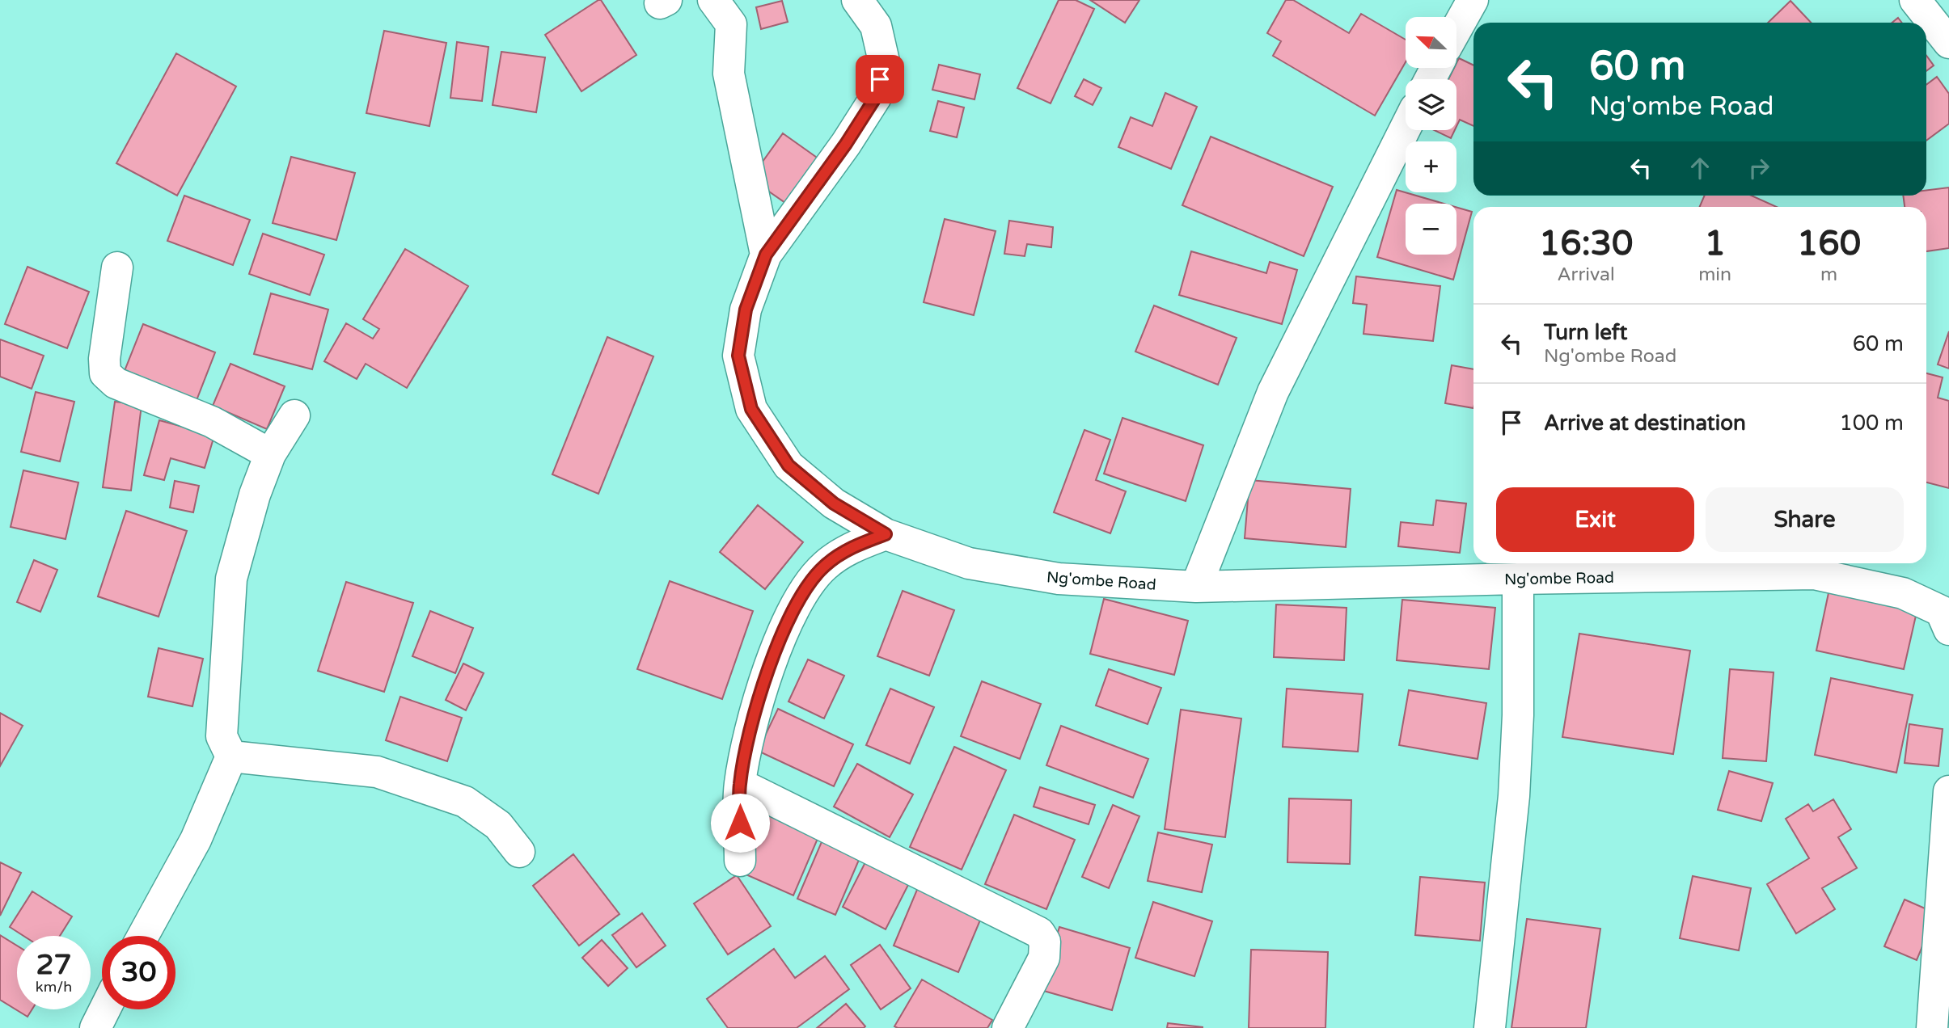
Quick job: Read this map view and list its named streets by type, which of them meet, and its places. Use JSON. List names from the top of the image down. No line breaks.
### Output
{"streets":{"street":["Ng'ombe Road"]},"north":"top left","page":{"map_buttons":["+","−"],"turn":["60 m","Ng'ombe Road"],"eta":["16:30","Arrival","1","min","160","m"],"list":[{"name":"Turn left","note":"Ng'ombe Road","value":"60 m"},{"name":"Arrive at destination","value":"100 m"}],"buttons":["Exit","Share"],"speed":"27 km/h","limit":"30"}}
